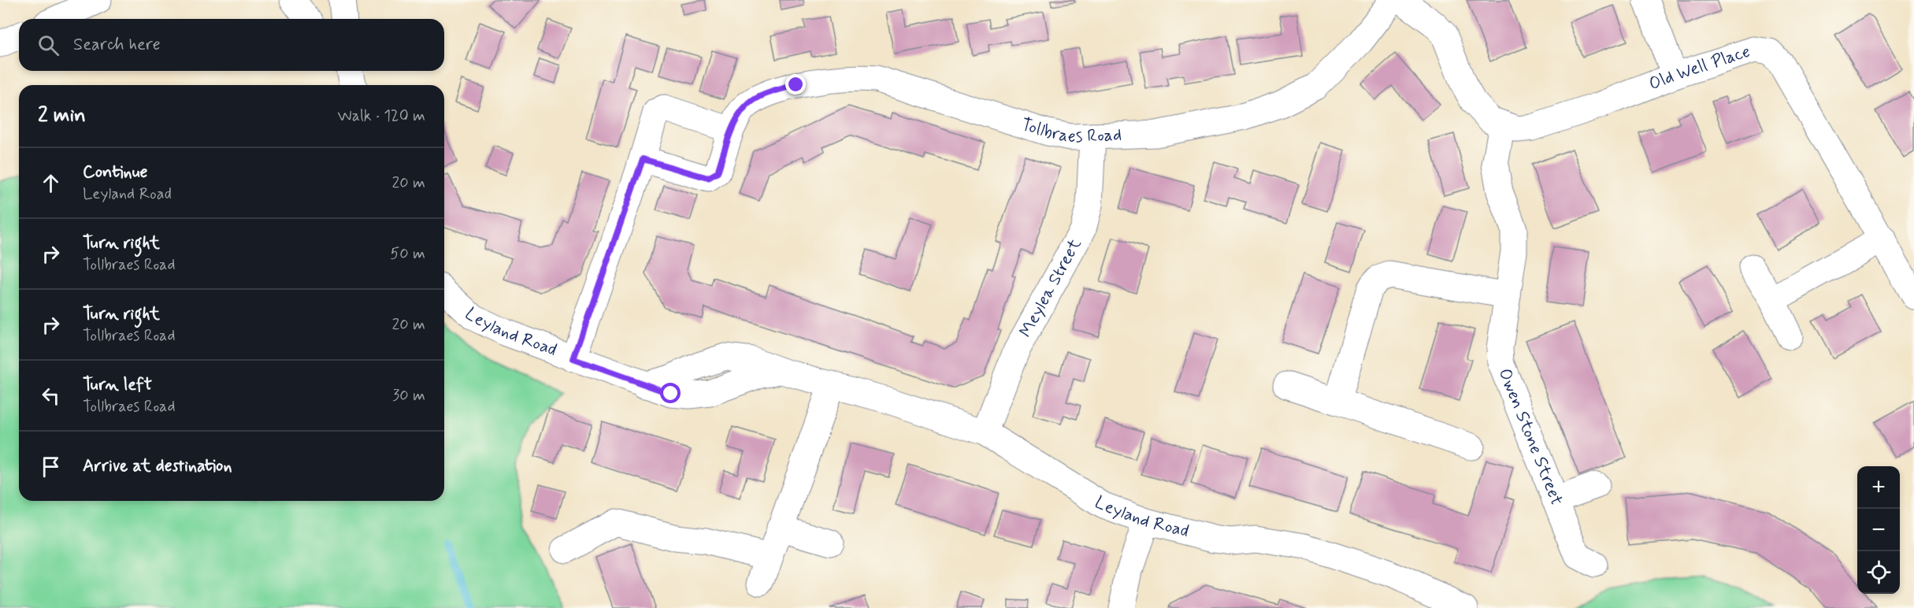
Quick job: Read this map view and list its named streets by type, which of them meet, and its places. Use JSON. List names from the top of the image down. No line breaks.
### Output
{"streets":{"street":["Old Well Place","Tollbraes Road","Meylea Street","Leyland Road","Owen Stone Street"]},"crossings":[["Old Well Place","Owen Stone Street"],["Tollbraes Road","Meylea Street"],["Meylea Street","Leyland Road"]],"page":{"search":"Search here","heading":["2 min","Walk · 120 m"],"list":[["Continue","Leyland Road","20 m"],["Turn right","Tollbraes Road","50 m"],["Turn right","Tollbraes Road","20 m"],["Turn left","Tollbraes Road","30 m"],"Arrive at destination"],"map_buttons":["+","−"]}}
